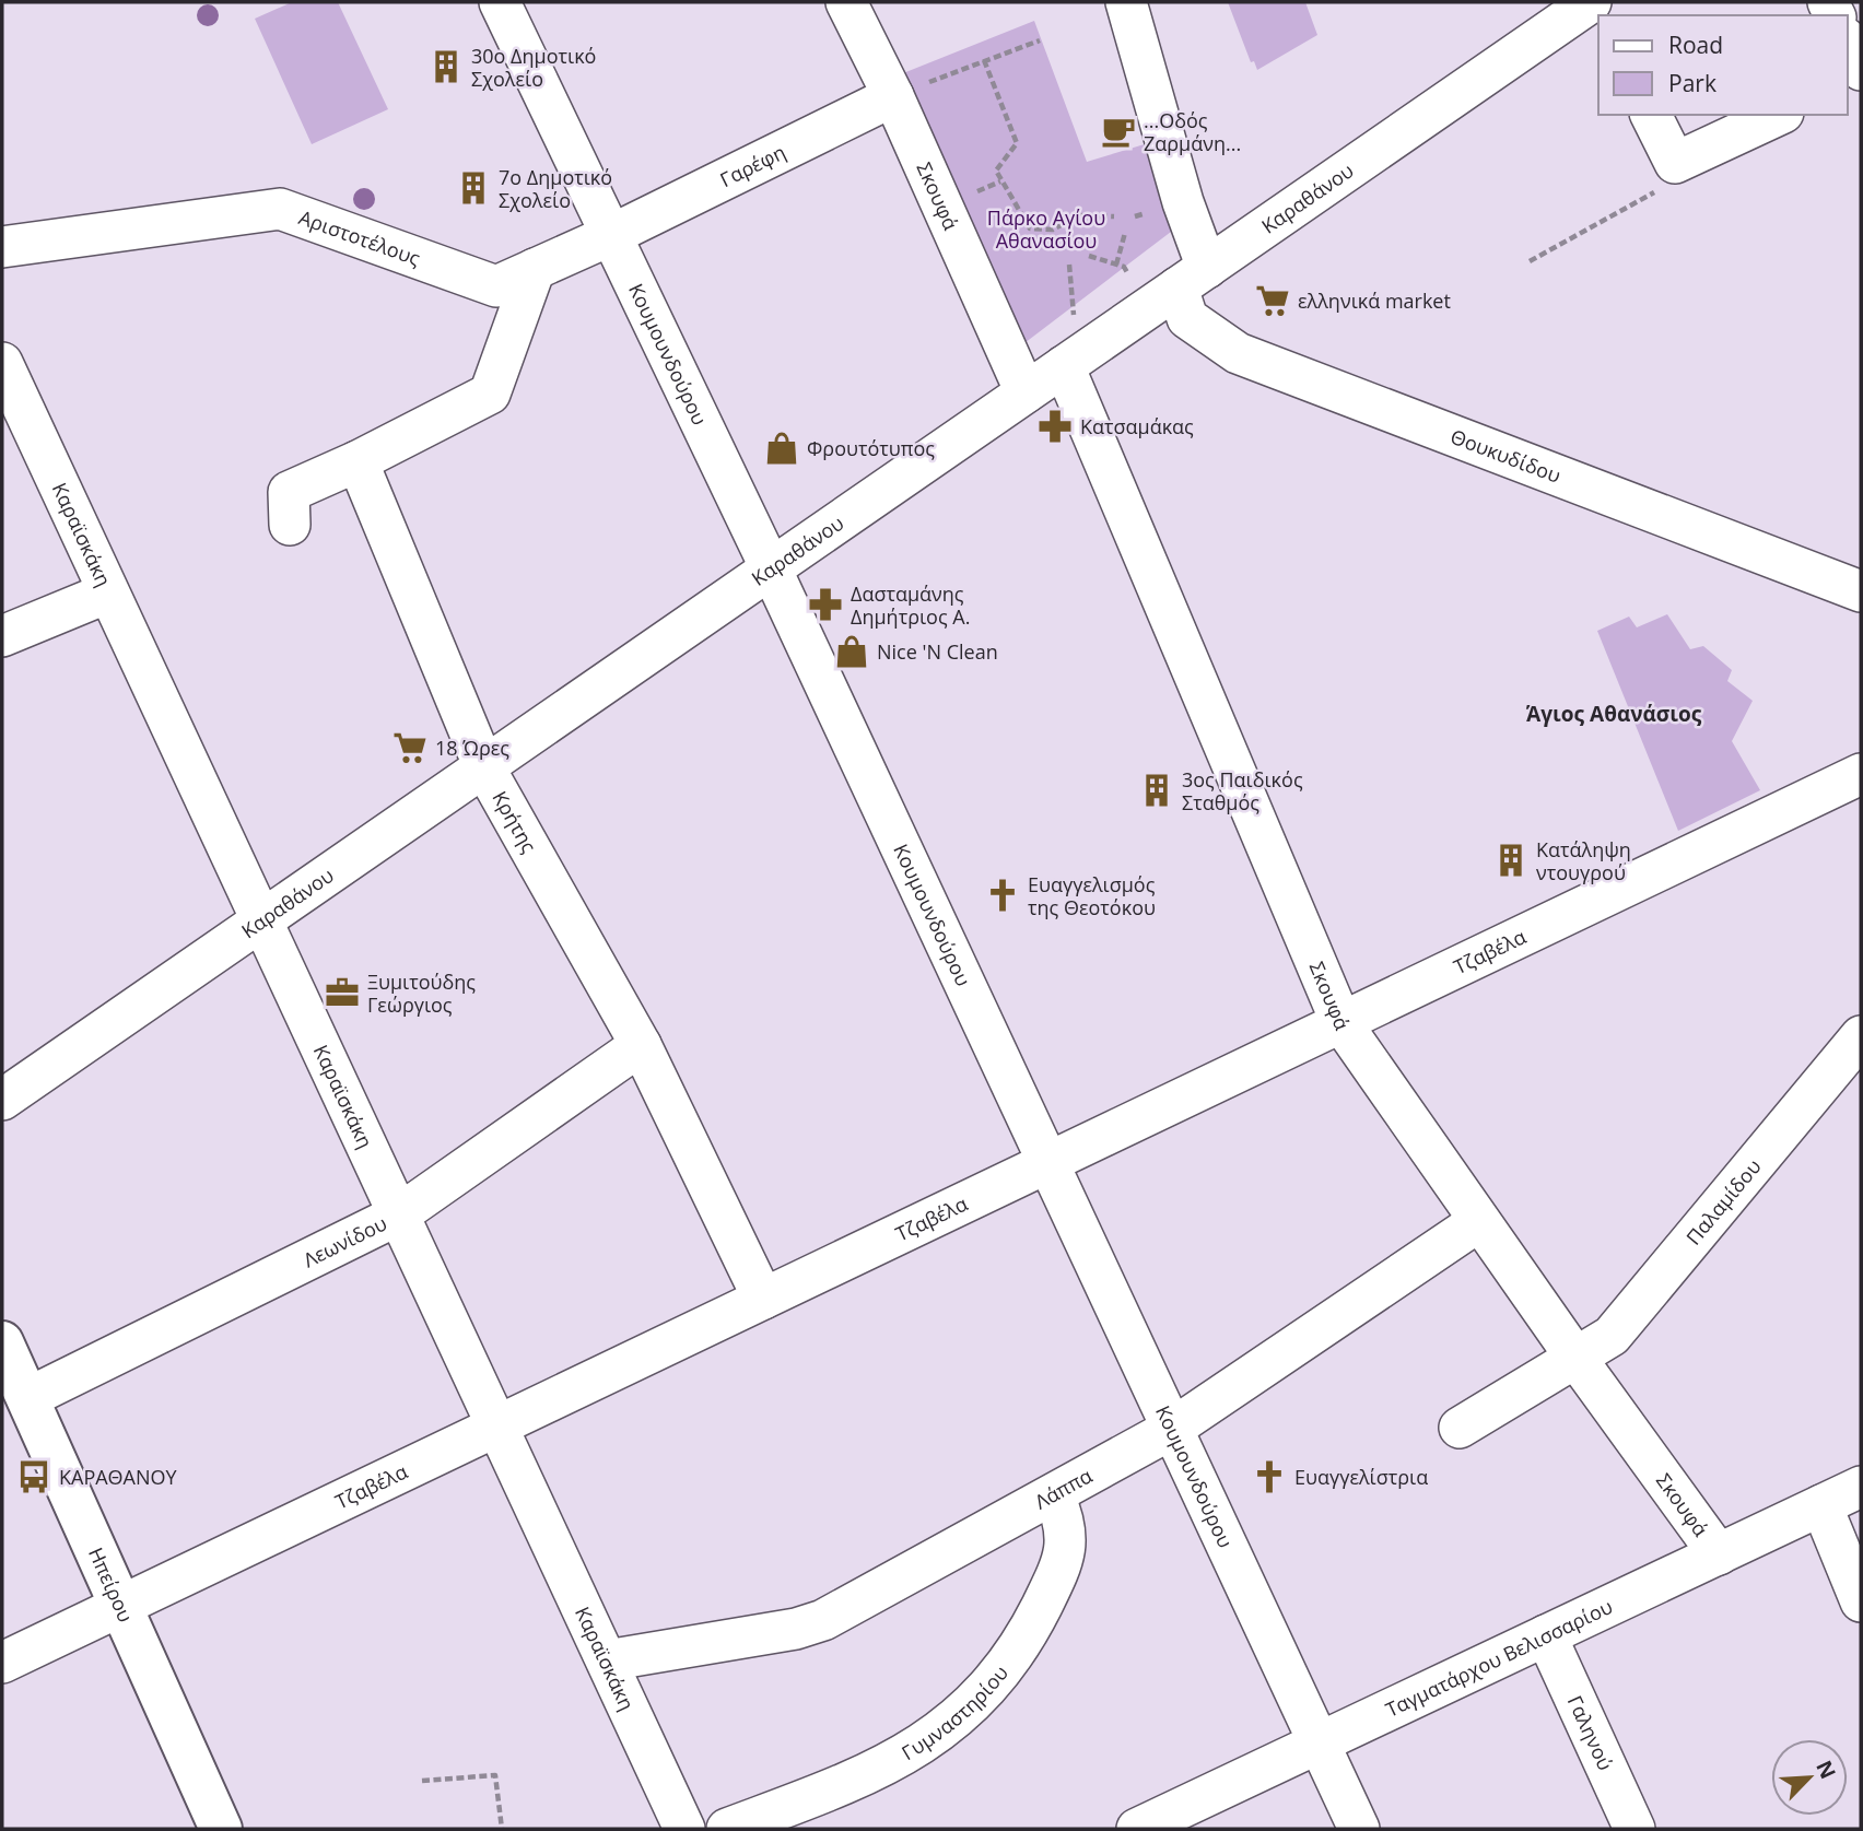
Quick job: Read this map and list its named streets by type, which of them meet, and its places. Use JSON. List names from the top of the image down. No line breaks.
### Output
{"streets":{"main road":["Ηπείρου"],"street":["Γαρέφη","Σκουφά","Καραθάνου","Αριστοτέλους","Κουμουνδούρου","Θουκυδίδου","Καραϊσκάκη","Κρήτης","Τζαβέλα","Παλαμίδου","Λεωνίδου","Λάππα","Ταγματάρχου Βελισσαρίου","Γυμναστηρίου","Γαληνού"]},"crossings":[["Γαρέφη","Σκουφά"],["Γαρέφη","Αριστοτέλους"],["Γαρέφη","Κουμουνδούρου"],["Σκουφά","Καραθάνου"],["Σκουφά","Τζαβέλα"],["Σκουφά","Παλαμίδου"],["Σκουφά","Λάππα"],["Σκουφά","Ταγματάρχου Βελισσαρίου"],["Καραθάνου","Κουμουνδούρου"],["Καραθάνου","Θουκυδίδου"],["Καραθάνου","Καραϊσκάκη"],["Καραθάνου","Κρήτης"],["Αριστοτέλους","Κουμουνδούρου"],["Κουμουνδούρου","Τζαβέλα"],["Κουμουνδούρου","Λάππα"],["Κουμουνδούρου","Ταγματάρχου Βελισσαρίου"],["Καραϊσκάκη","Τζαβέλα"],["Καραϊσκάκη","Λεωνίδου"],["Καραϊσκάκη","Λάππα"],["Κρήτης","Τζαβέλα"],["Κρήτης","Λεωνίδου"],["Τζαβέλα","Ηπείρου"],["Λεωνίδου","Ηπείρου"],["Λάππα","Γυμναστηρίου"],["Ταγματάρχου Βελισσαρίου","Γαληνού"]],"districts":["Άγιος Αθανάσιος"],"parks":["Πάρκο Αγίου Αθανασίου"],"places":{"building":["30ο Δημοτικό Σχολείο","7ο Δημοτικό Σχολείο","3ος Παιδικός Σταθμός","Κατάληψη ντουγρού"],"cafe":["...Οδός Ζαρμάνη..."],"supermarket":["ελληνικά market","18 Ώρες"],"pharmacy":["Κατσαμάκας","Δασταμάνης Δημήτριος Α."],"shop":["Φρουτότυπος","Nice 'N Clean"],"church":["Ευαγγελισμός της Θεοτόκου","Ευαγγελίστρια"],"office":["Ξυμιτούδης Γεώργιος"],"bus stop":["ΚΑΡΑΘΑΝΟΥ"]},"legend":["Road","Park"],"north":"top right"}
